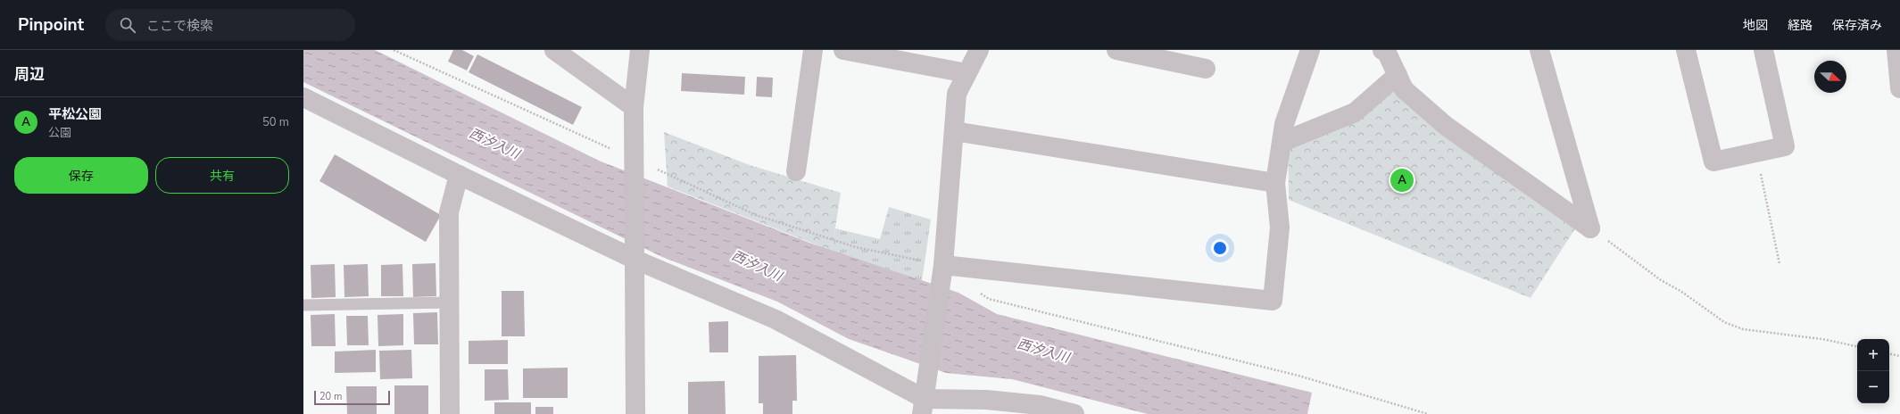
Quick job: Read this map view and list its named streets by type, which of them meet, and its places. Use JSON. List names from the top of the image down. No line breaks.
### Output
{"water":["西汐入川"],"scale_bar":"20 m","north":"right","page":{"header":"Pinpoint","search":"ここで検索","nav":["地図","経路","保存済み"],"heading":"周辺","list":[{"mark":"A","name":"平松公園","note":"公園","value":"50 m"}],"buttons":["保存","共有"],"pins":"A","map_buttons":["+","−"],"scale":"20 m"}}
